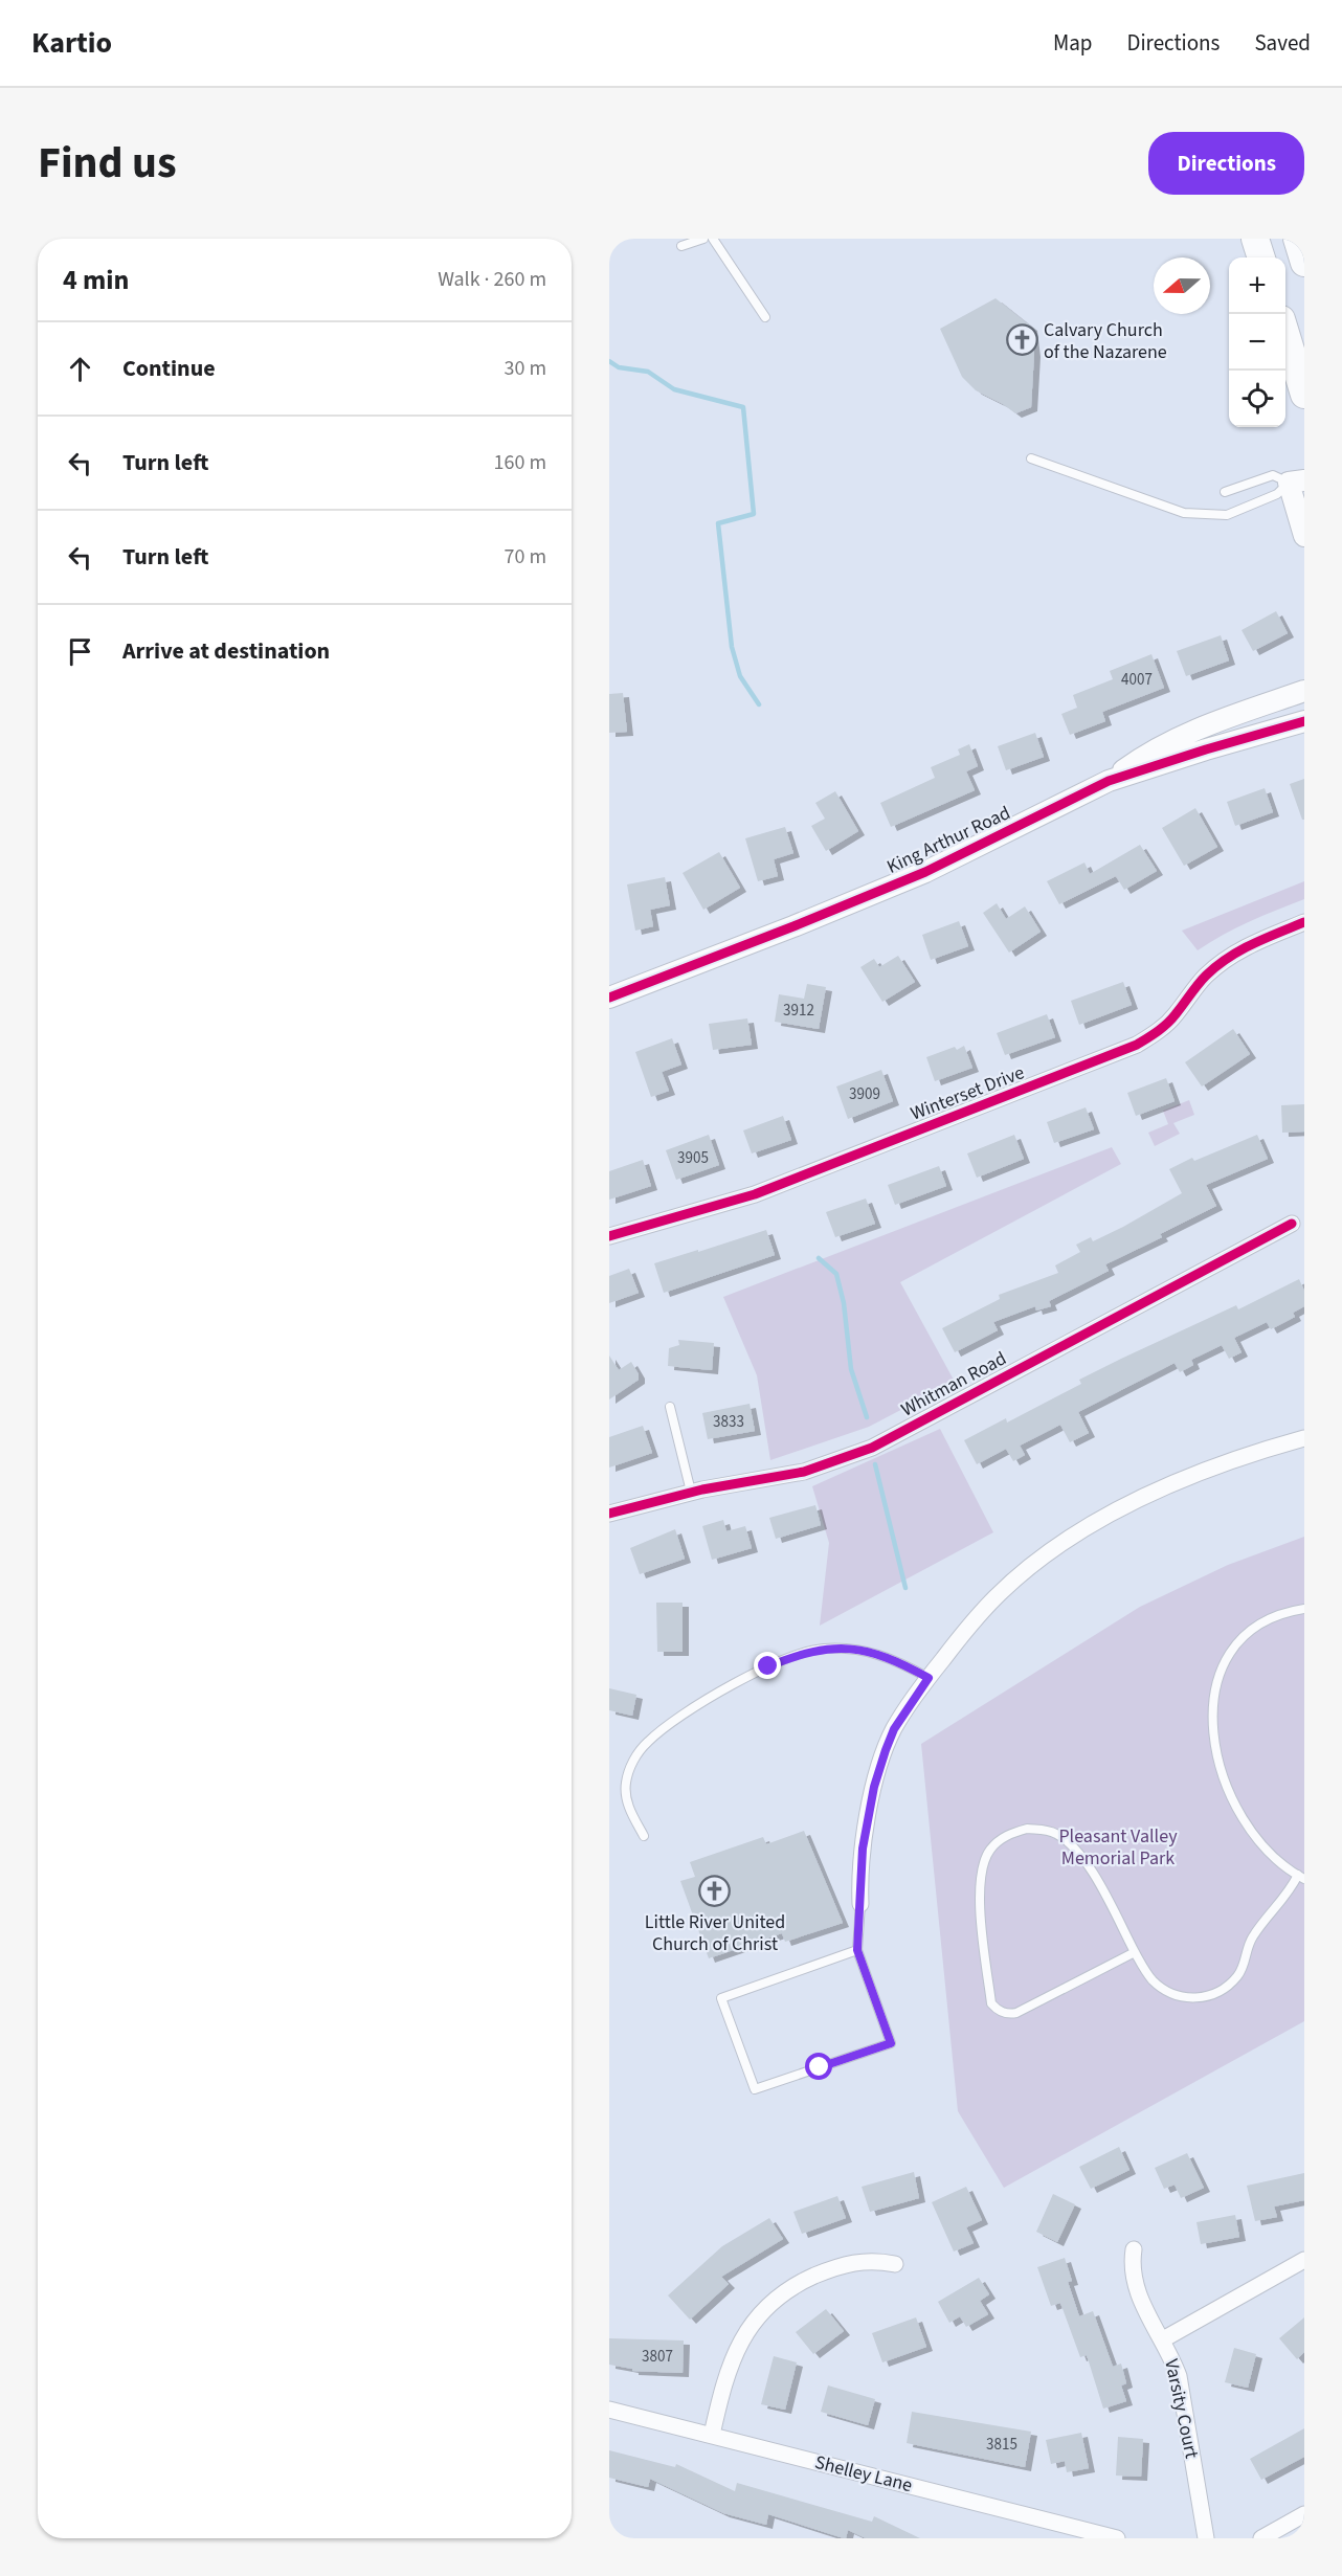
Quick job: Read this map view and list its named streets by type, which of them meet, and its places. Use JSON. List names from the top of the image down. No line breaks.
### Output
{"streets":{"street":["King Arthur Road","Winterset Drive","Whitman Road","Varsity Court","Shelley Lane"]},"parks":["Pleasant Valley Memorial Park"],"places":{"church":["Calvary Church of the Nazarene","Little River United Church of Christ"]},"house_numbers":["4007","3912","3909","3905","3833","3807","3815"],"north":"left","page":{"header":"Kartio","nav":["Map","Directions","Saved"],"title":"Find us","buttons":"Directions","heading":["4 min","Walk · 260 m"],"map_buttons":["+","−"],"list":[["Continue","30 m"],["Turn left","160 m"],["Turn left","70 m"],"Arrive at destination"]}}
